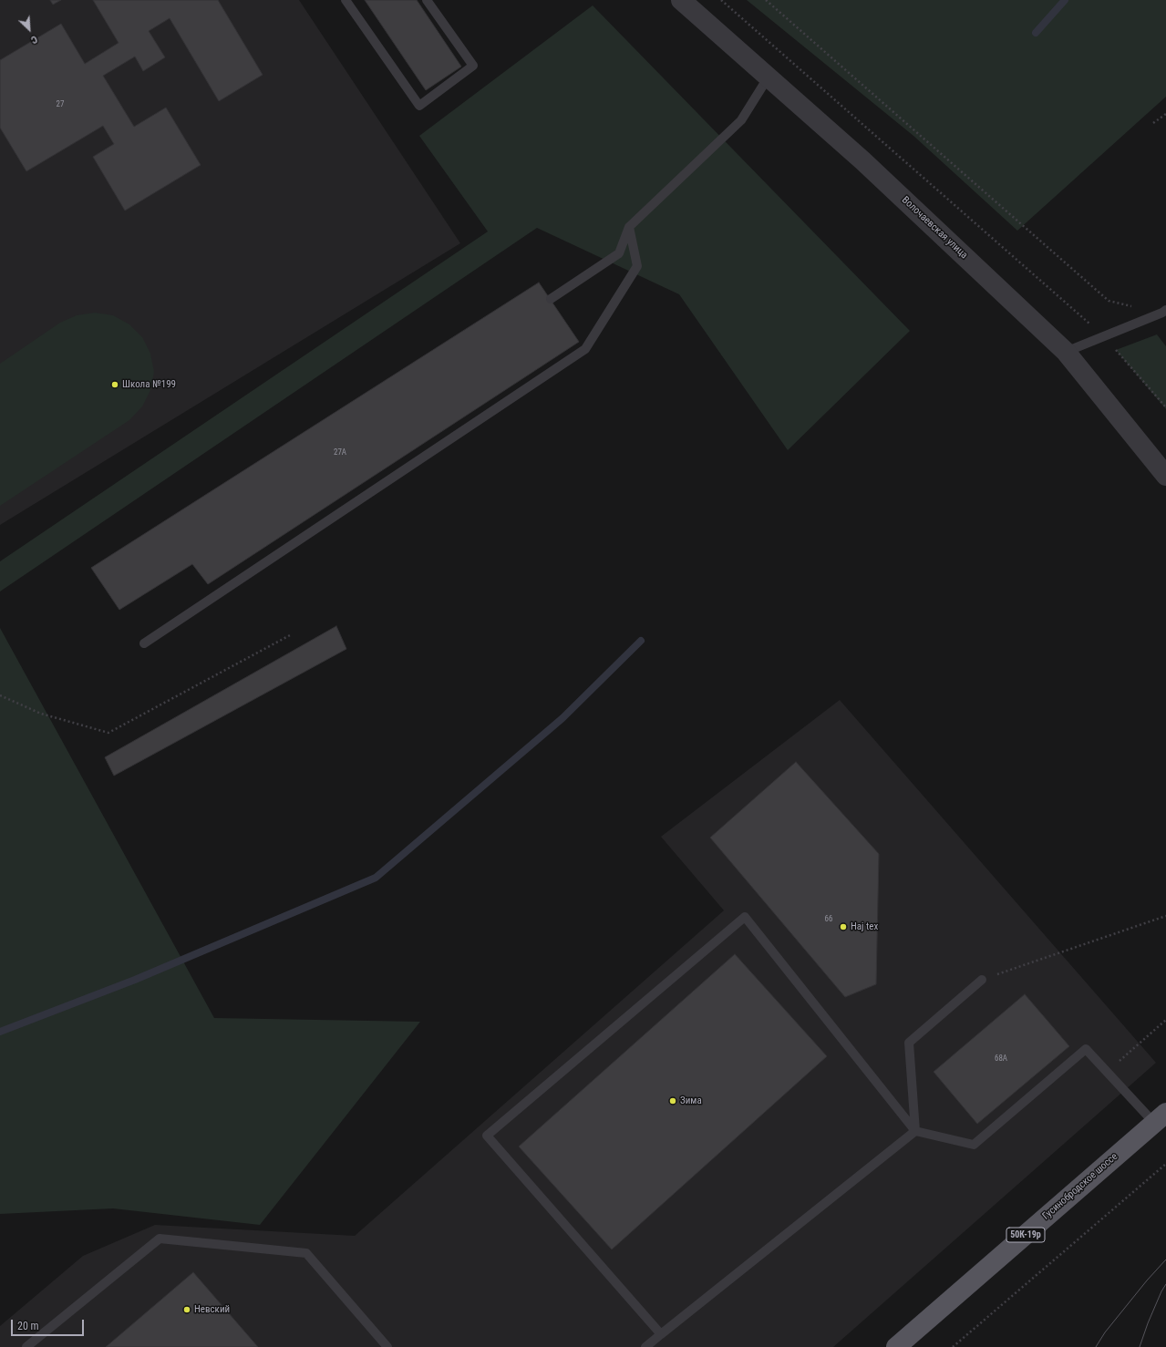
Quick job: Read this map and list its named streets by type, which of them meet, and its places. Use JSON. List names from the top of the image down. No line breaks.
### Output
{"streets":{"main road":["Гусинобродское шоссе","50К-19р"],"street":["Волочаевская улица"]},"places":["Школа №199","Haj tex","Зима","Невский"],"house_numbers":["27","27А","66","68А"],"scale_bar":"20 m","north":"bottom right"}
